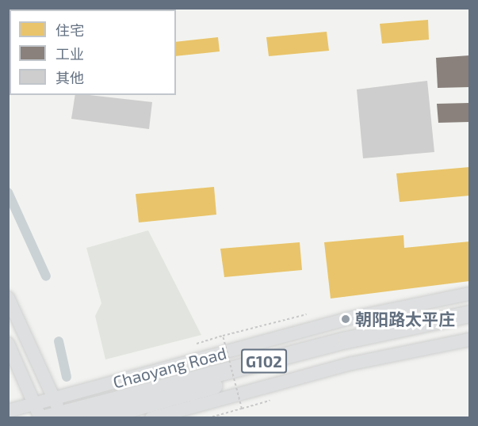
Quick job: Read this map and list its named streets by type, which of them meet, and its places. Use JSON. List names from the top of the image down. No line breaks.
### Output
{"streets":{"highway":["G102","Chaoyang Road"]},"places":["朝阳路太平庄"],"legend":["住宅","工业","其他"]}
